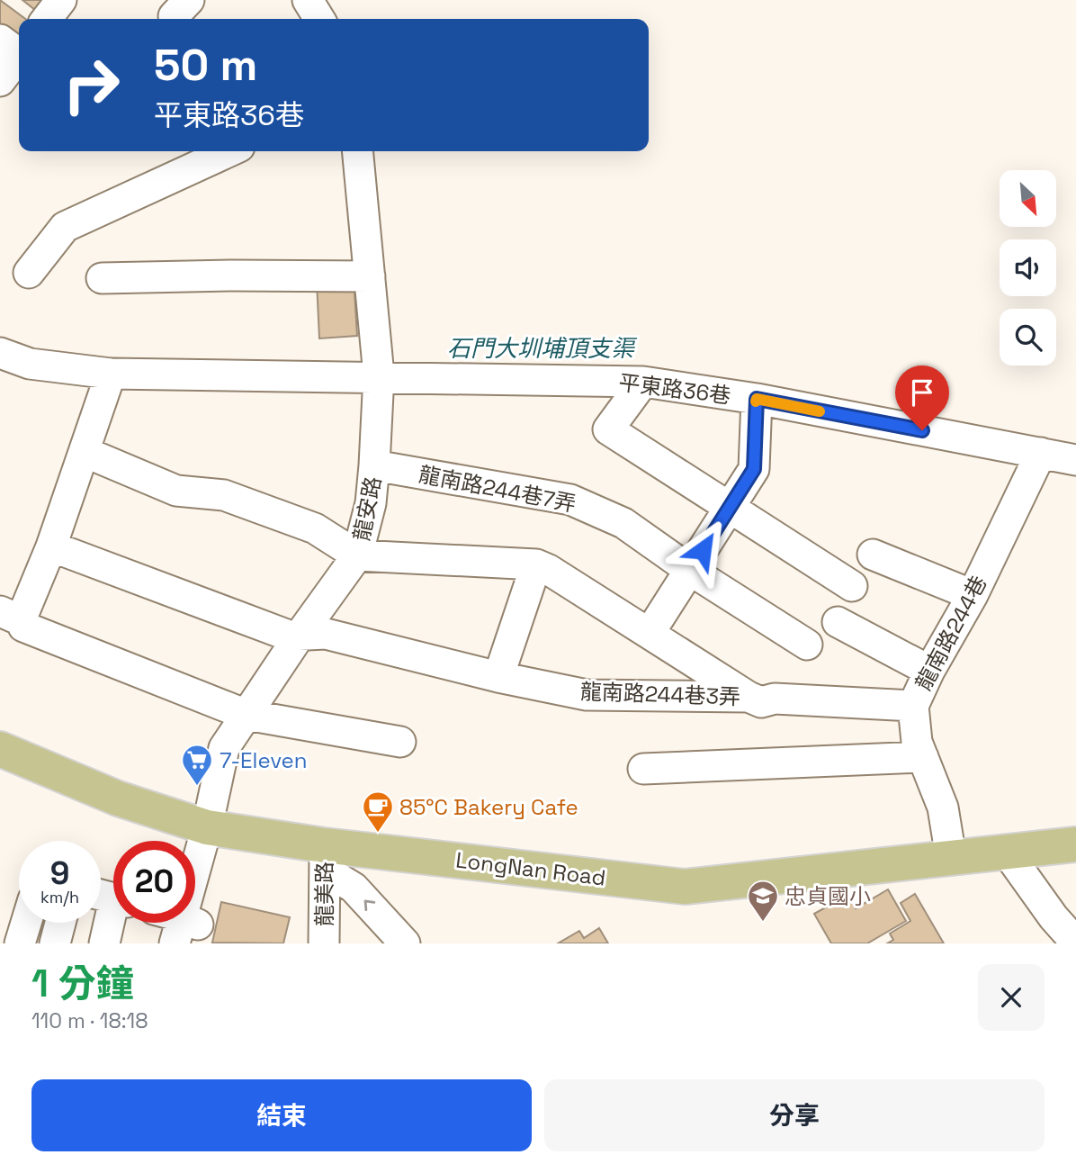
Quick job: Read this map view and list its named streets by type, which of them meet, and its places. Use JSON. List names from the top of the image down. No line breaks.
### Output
{"streets":{"main road":["LongNan Road"],"street":["平東路36巷","龍南路244巷7弄","龍安路","龍南路244巷","龍南路244巷3弄","龍美路"]},"crossings":[["平東路36巷","龍安路"],["平東路36巷","龍南路244巷"],["龍南路244巷7弄","龍安路"],["龍安路","龍南路244巷3弄"],["龍安路","LongNan Road"],["龍南路244巷","龍南路244巷3弄"],["龍南路244巷","LongNan Road"],["LongNan Road","龍美路"]],"water":["石門大圳埔頂支渠"],"places":{"supermarket":["7-Eleven"],"cafe":["85°C Bakery Cafe"],"school or university":["忠貞國小"]},"north":"bottom right","page":{"turn":["50 m","平東路36巷"],"speed":"9 km/h","limit":"20","heading":["1 分鐘","110 m · 18:18"],"buttons":["結束","分享"]}}
